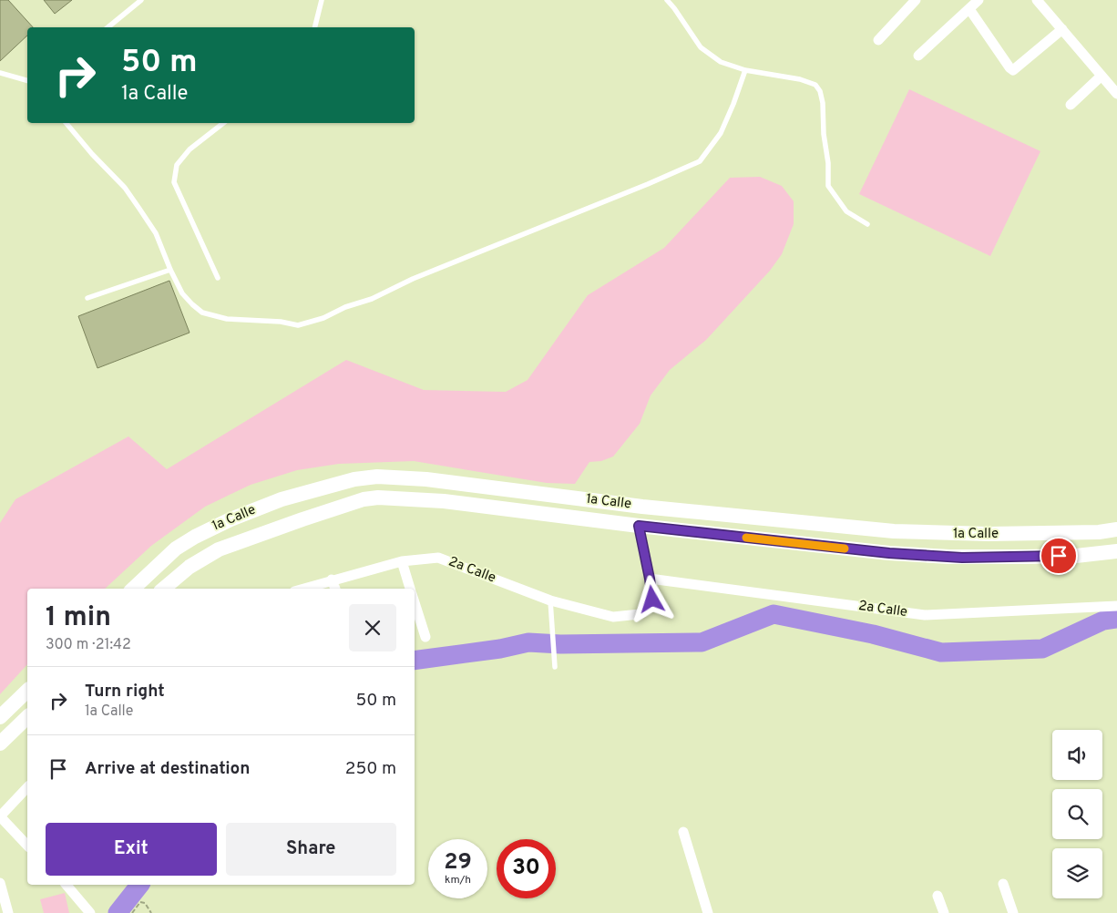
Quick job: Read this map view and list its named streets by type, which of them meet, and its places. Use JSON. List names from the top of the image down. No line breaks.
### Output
{"streets":{"main road":["1a Calle"],"street":["2a Calle"]},"page":{"turn":["50 m","1a Calle"],"heading":["1 min","300 m · 21:42"],"list":[{"name":"Turn right","note":"1a Calle","value":"50 m"},{"name":"Arrive at destination","value":"250 m"}],"buttons":["Exit","Share"],"speed":"29 km/h","limit":"30"}}
